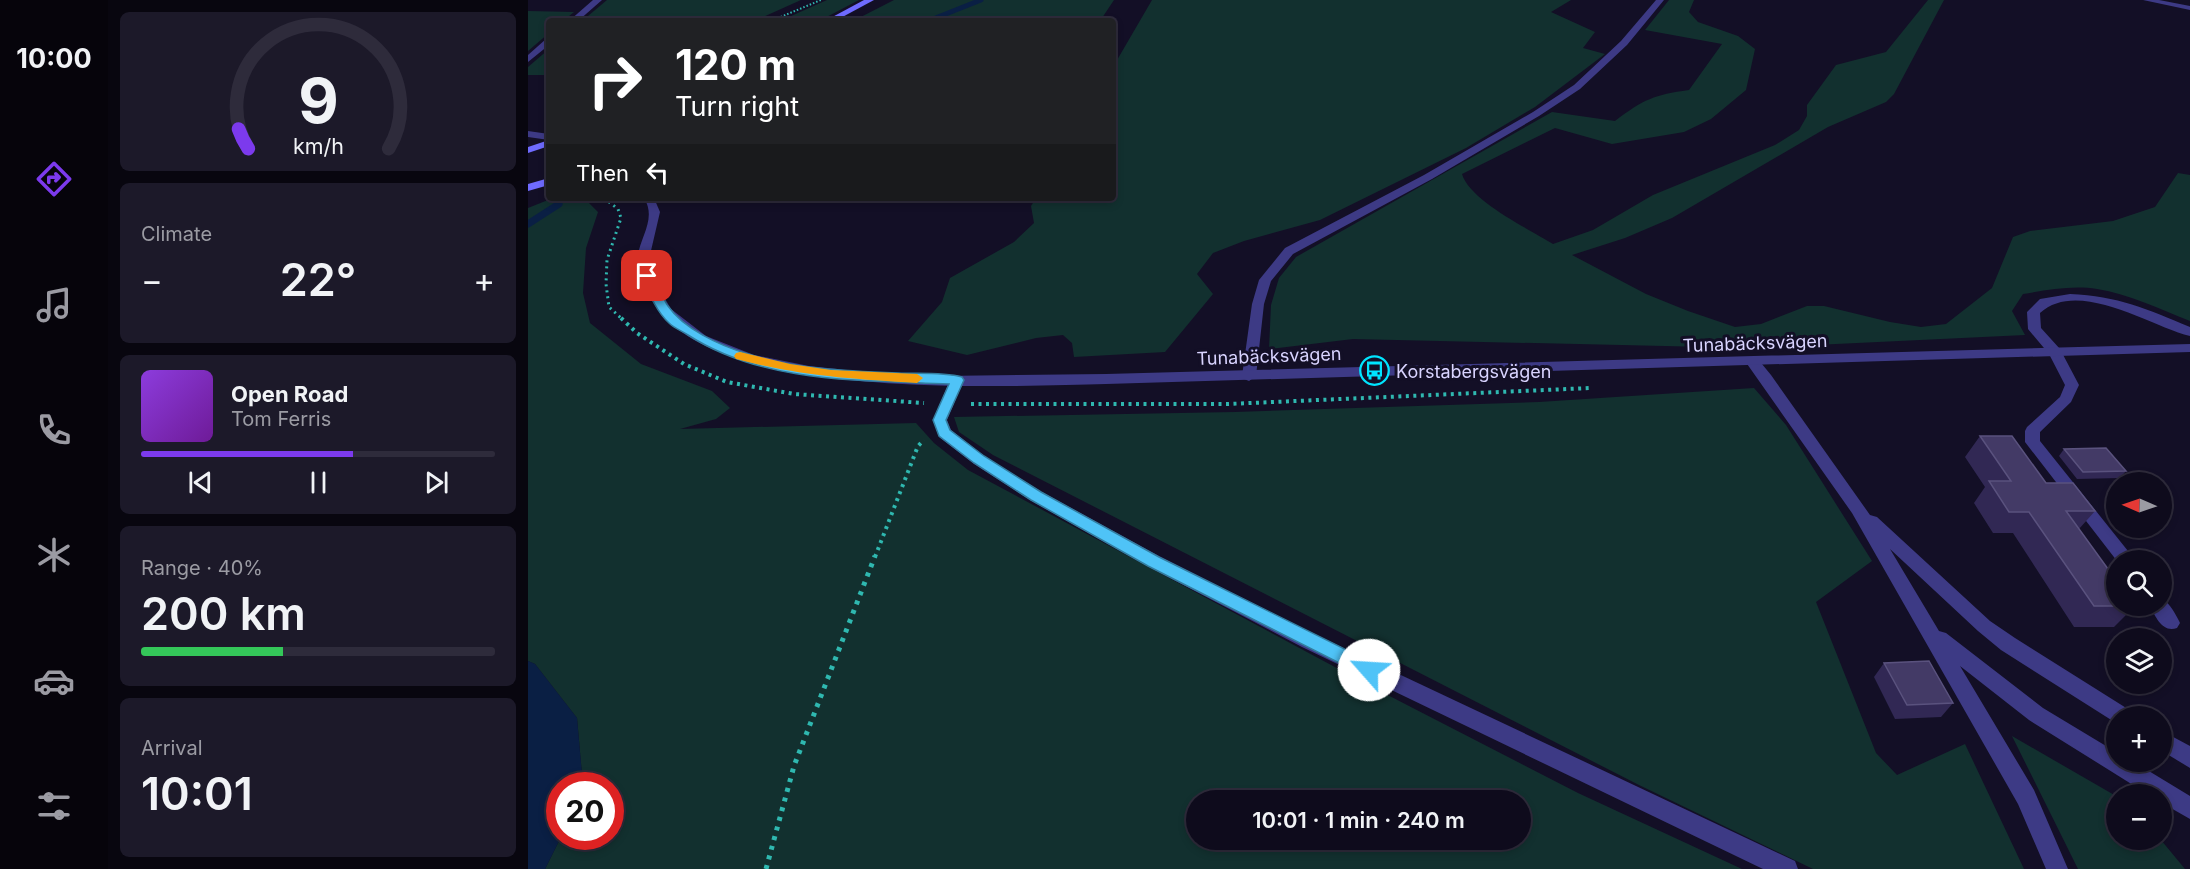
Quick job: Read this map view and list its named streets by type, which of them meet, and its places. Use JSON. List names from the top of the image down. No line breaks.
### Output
{"streets":{"street":["Tunabäcksvägen"]},"places":{"bus stop":["Korstabergsvägen"]},"north":"left","page":{"tabs":"10:00","turn":["120 m","Turn right"],"then":"Then","tile":["Climate",["Range · 40%","200 km"],["Arrival","10:01"]],"heat":["−","22°","+"],"song":["Open Road","Tom Ferris"],"map_buttons":["+","−"],"limit":"20","trip":"10:01 · 1 min · 240 m","gauge":["9","km/h"]}}
